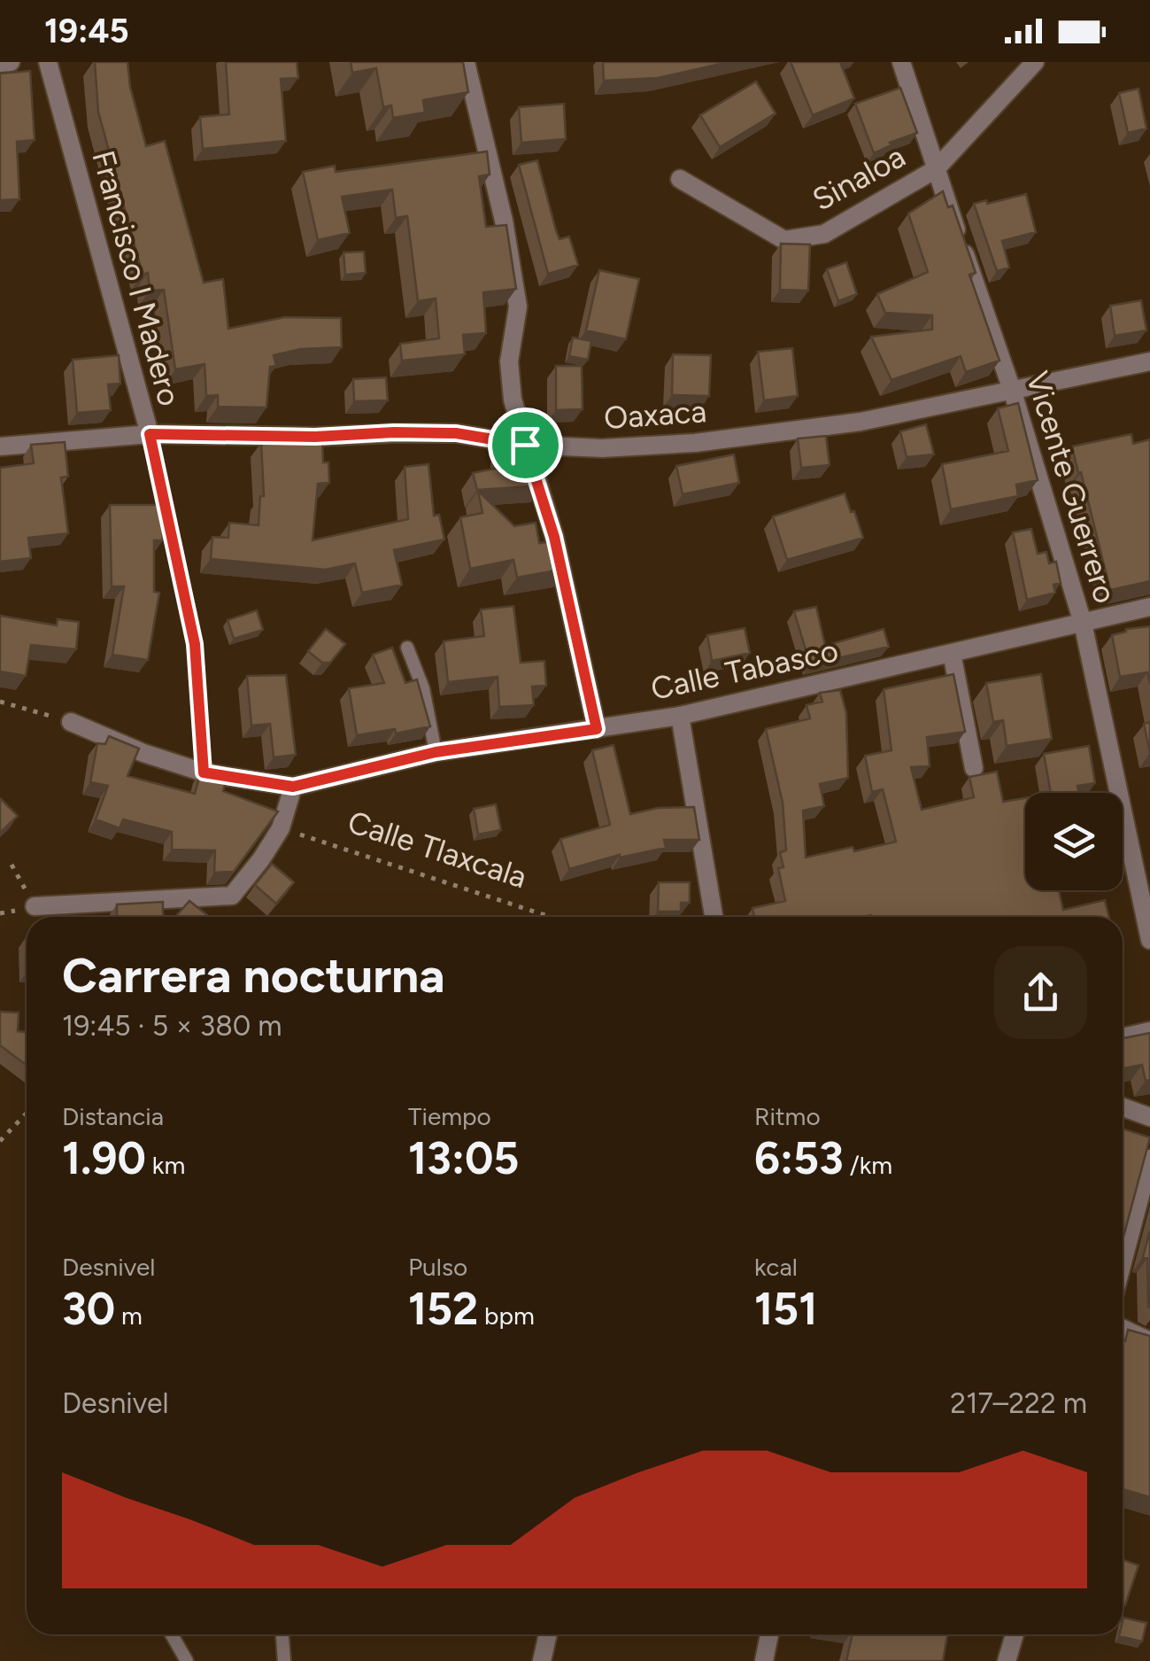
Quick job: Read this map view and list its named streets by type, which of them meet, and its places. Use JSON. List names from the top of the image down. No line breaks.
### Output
{"streets":{"street":["Sinaloa","Francisco I Madero","Oaxaca","Vicente Guerrero","Calle Tabasco","Calle Tlaxcala"]},"crossings":[["Sinaloa","Vicente Guerrero"],["Francisco I Madero","Oaxaca"],["Francisco I Madero","Calle Tlaxcala"],["Oaxaca","Vicente Guerrero"],["Vicente Guerrero","Calle Tabasco"],["Calle Tabasco","Calle Tlaxcala"]],"page":{"status":"19:45","heading":["Carrera nocturna","19:45 · 5 × 380 m"],"stats":[["Distancia","1.90 km"],["Tiempo","13:05"],["Ritmo","6:53 /km"],["Desnivel","30 m"],["Pulso","152 bpm"],["kcal","151"]],"chart":["Desnivel","217–222 m"]}}
